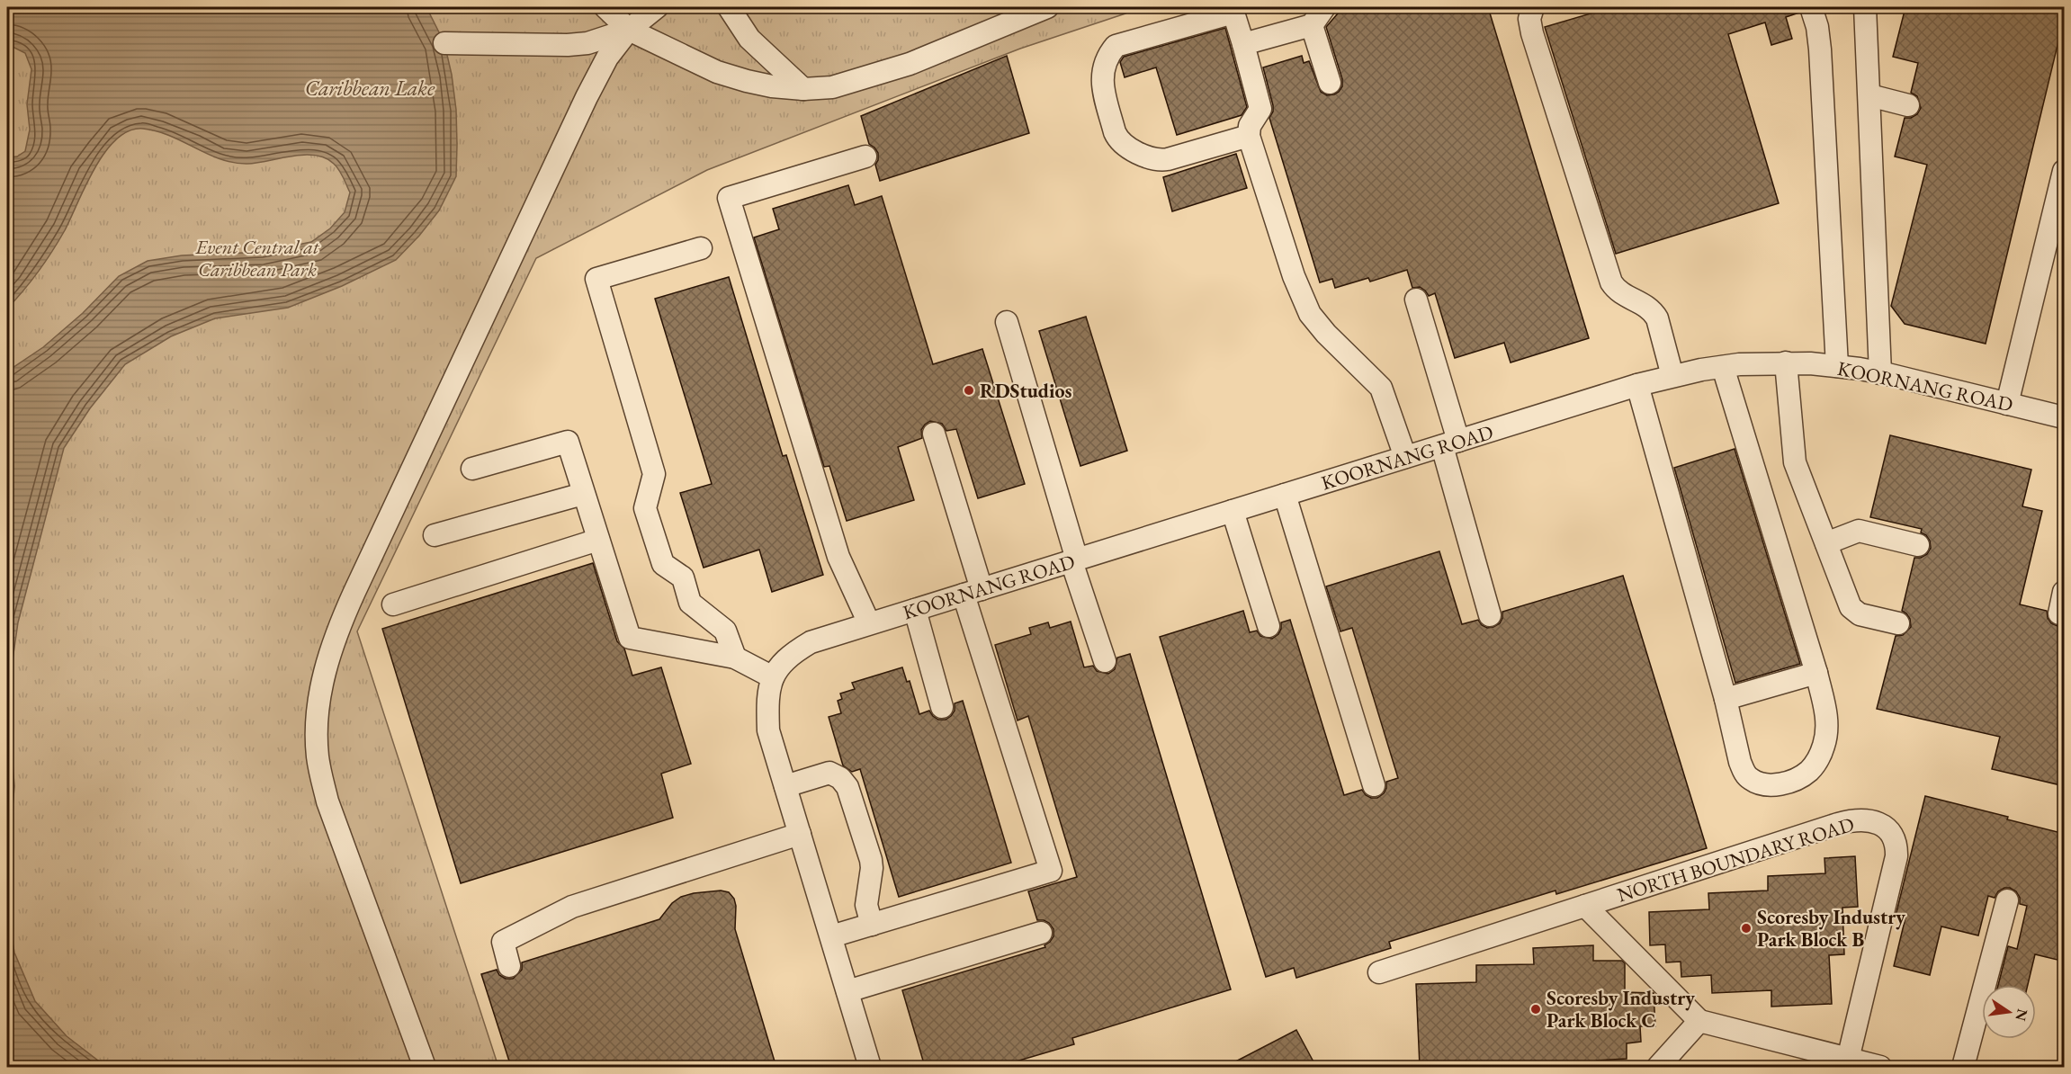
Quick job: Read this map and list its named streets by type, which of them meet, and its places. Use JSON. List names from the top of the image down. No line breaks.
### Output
{"streets":{"street":["KOORNANG ROAD","NORTH BOUNDARY ROAD"]},"water":["Caribbean Lake"],"parks":["Event Central at Caribbean Park"],"places":["RDStudios","Scoresby Industry Park Block B","Scoresby Industry Park Block C"],"north":"right"}
